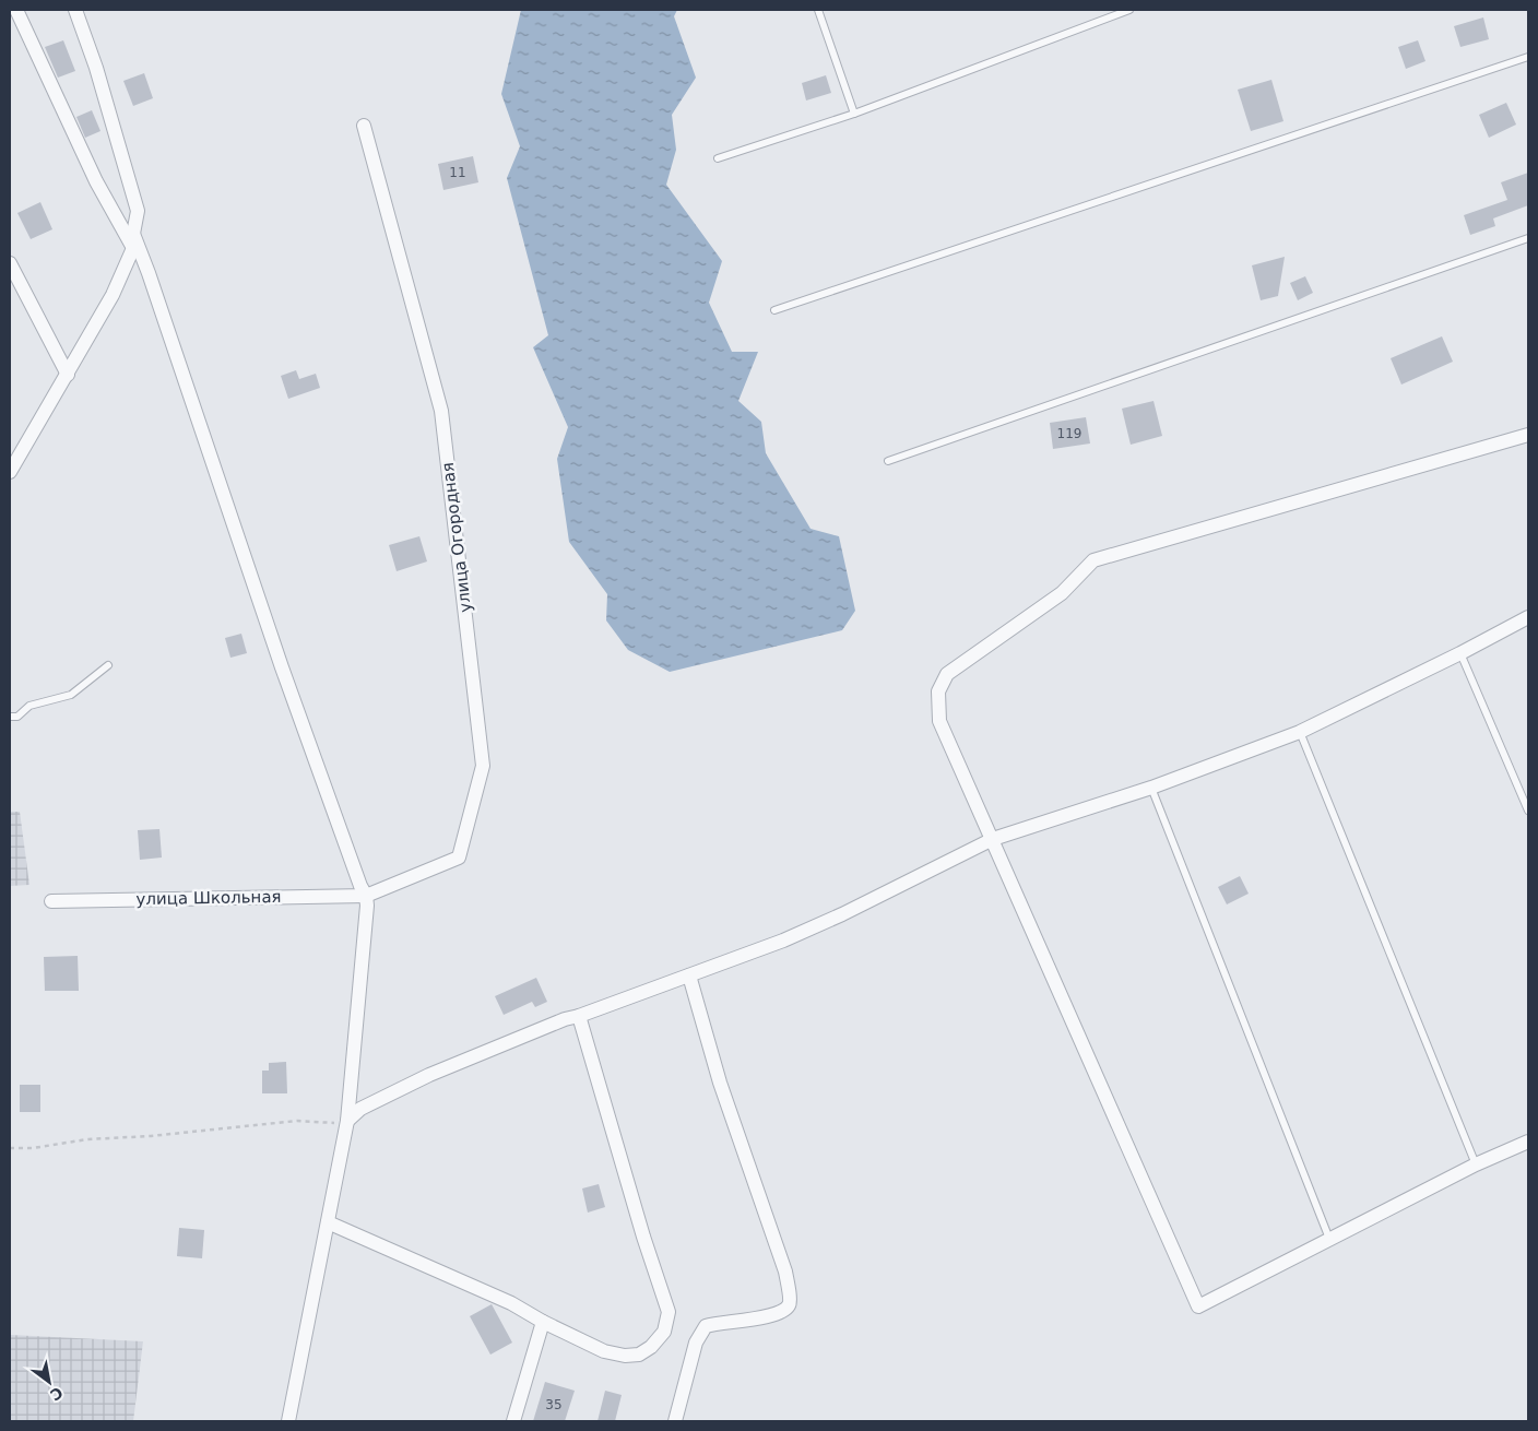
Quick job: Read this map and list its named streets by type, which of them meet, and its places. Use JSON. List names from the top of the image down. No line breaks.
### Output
{"streets":{"street":["улица Огородная","улица Школьная"]},"crossings":[["улица Огородная","улица Школьная"]],"house_numbers":["11","119","35"],"north":"bottom right"}
